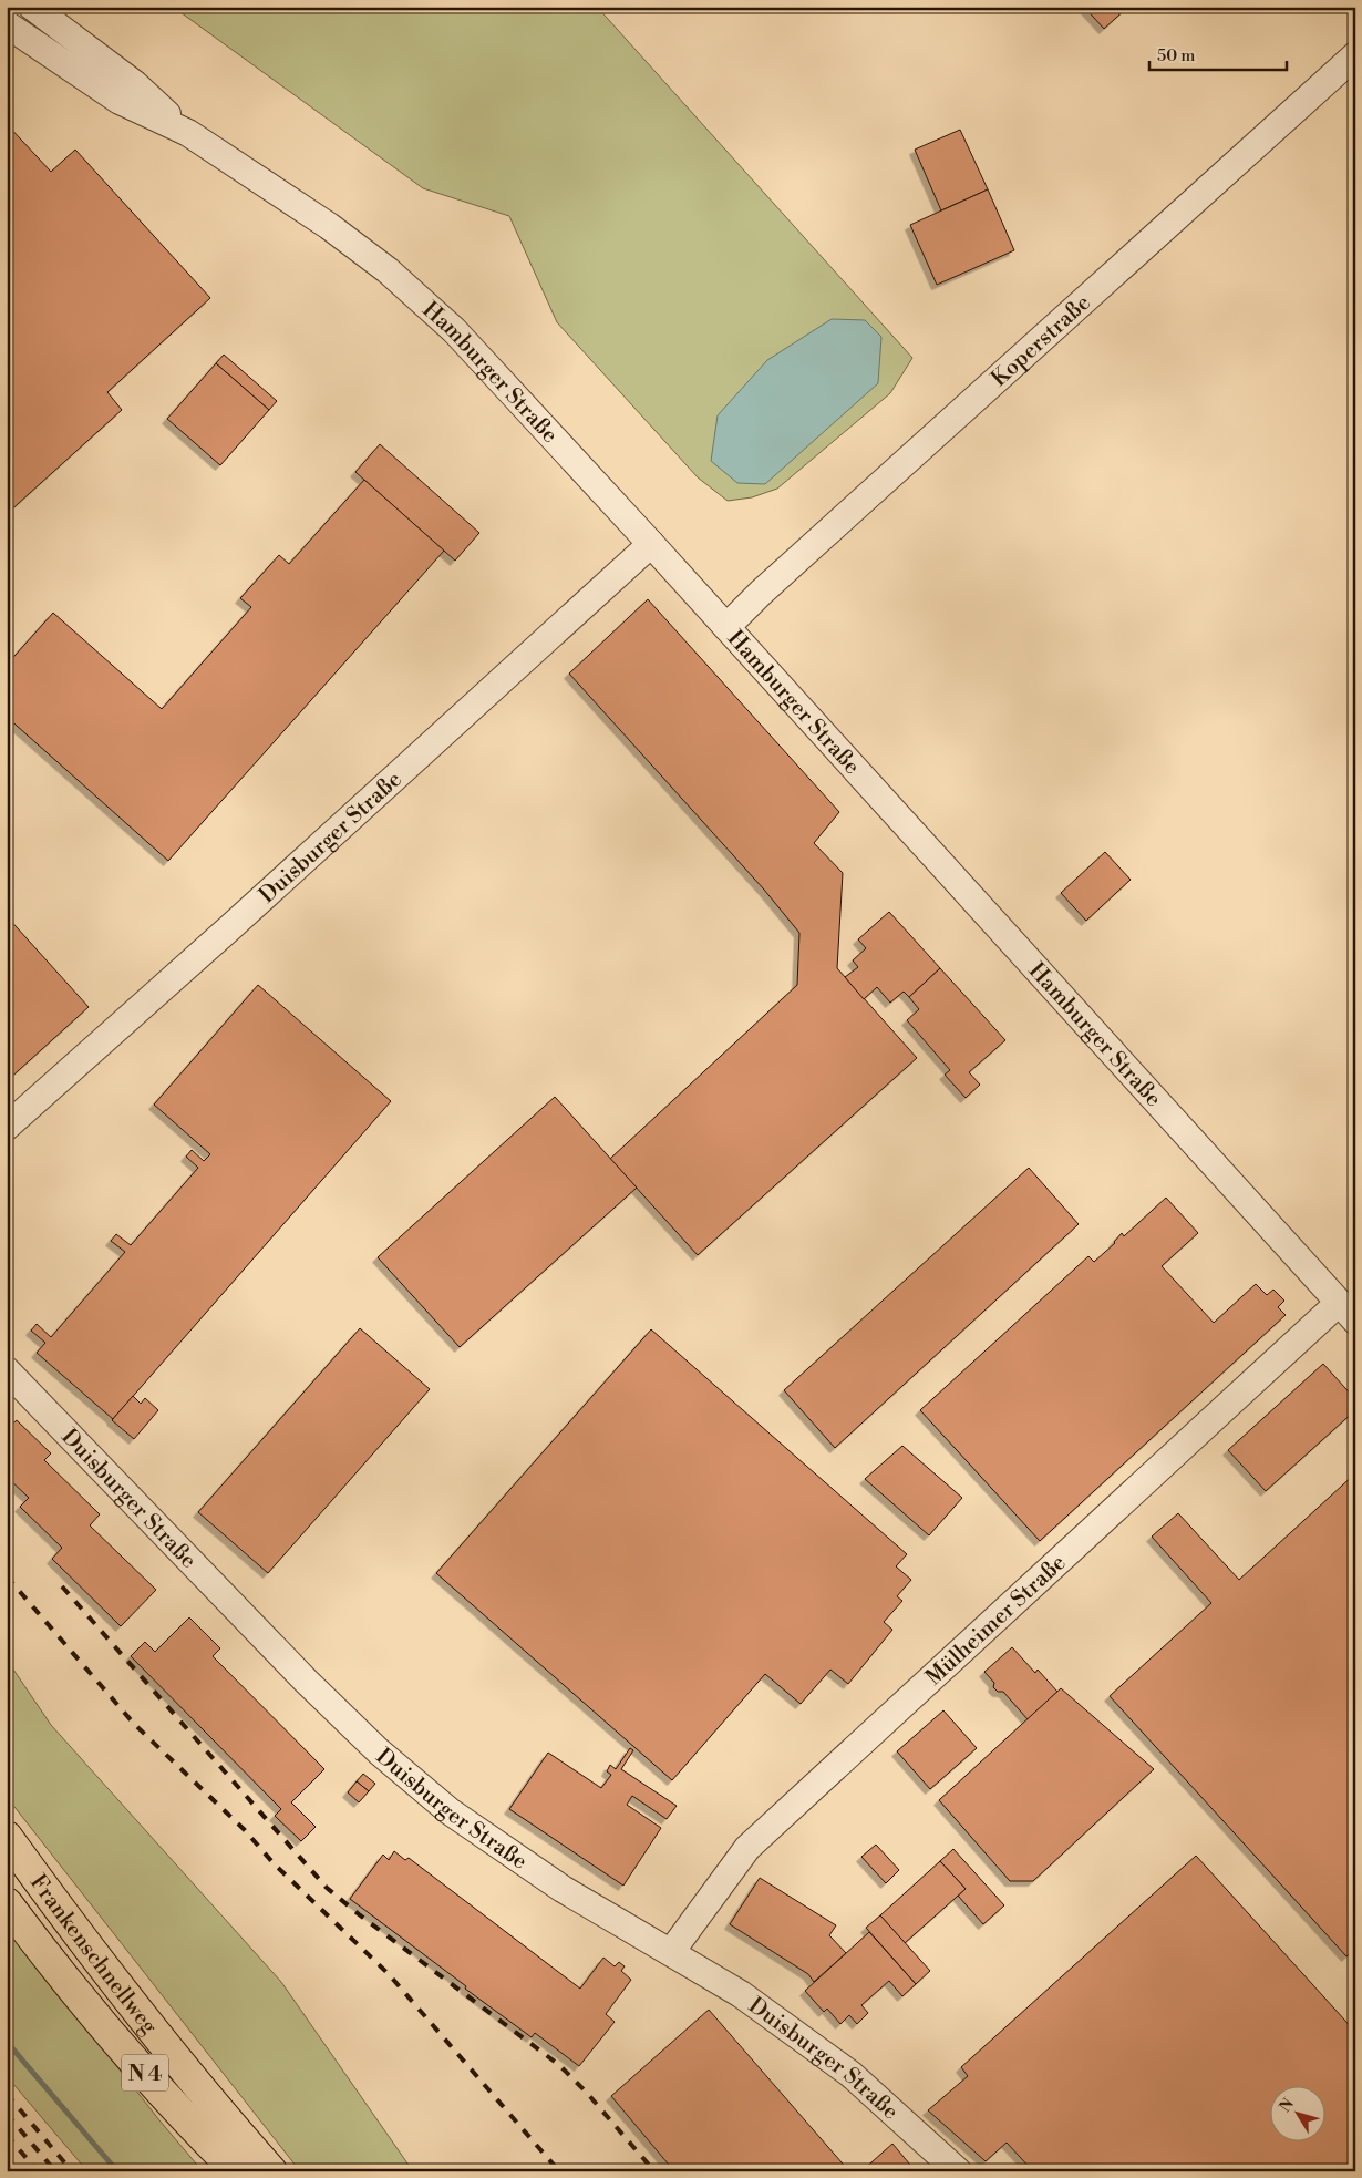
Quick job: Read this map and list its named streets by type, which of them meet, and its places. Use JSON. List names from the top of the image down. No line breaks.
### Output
{"streets":{"highway":["Frankenschnellweg","N 4"],"street":["Koperstraße","Hamburger Straße","Duisburger Straße","Mülheimer Straße"]},"crossings":[["Koperstraße","Hamburger Straße"],["Hamburger Straße","Duisburger Straße"],["Hamburger Straße","Mülheimer Straße"],["Duisburger Straße","Mülheimer Straße"]],"scale_bar":"50 m","north":"top left"}
